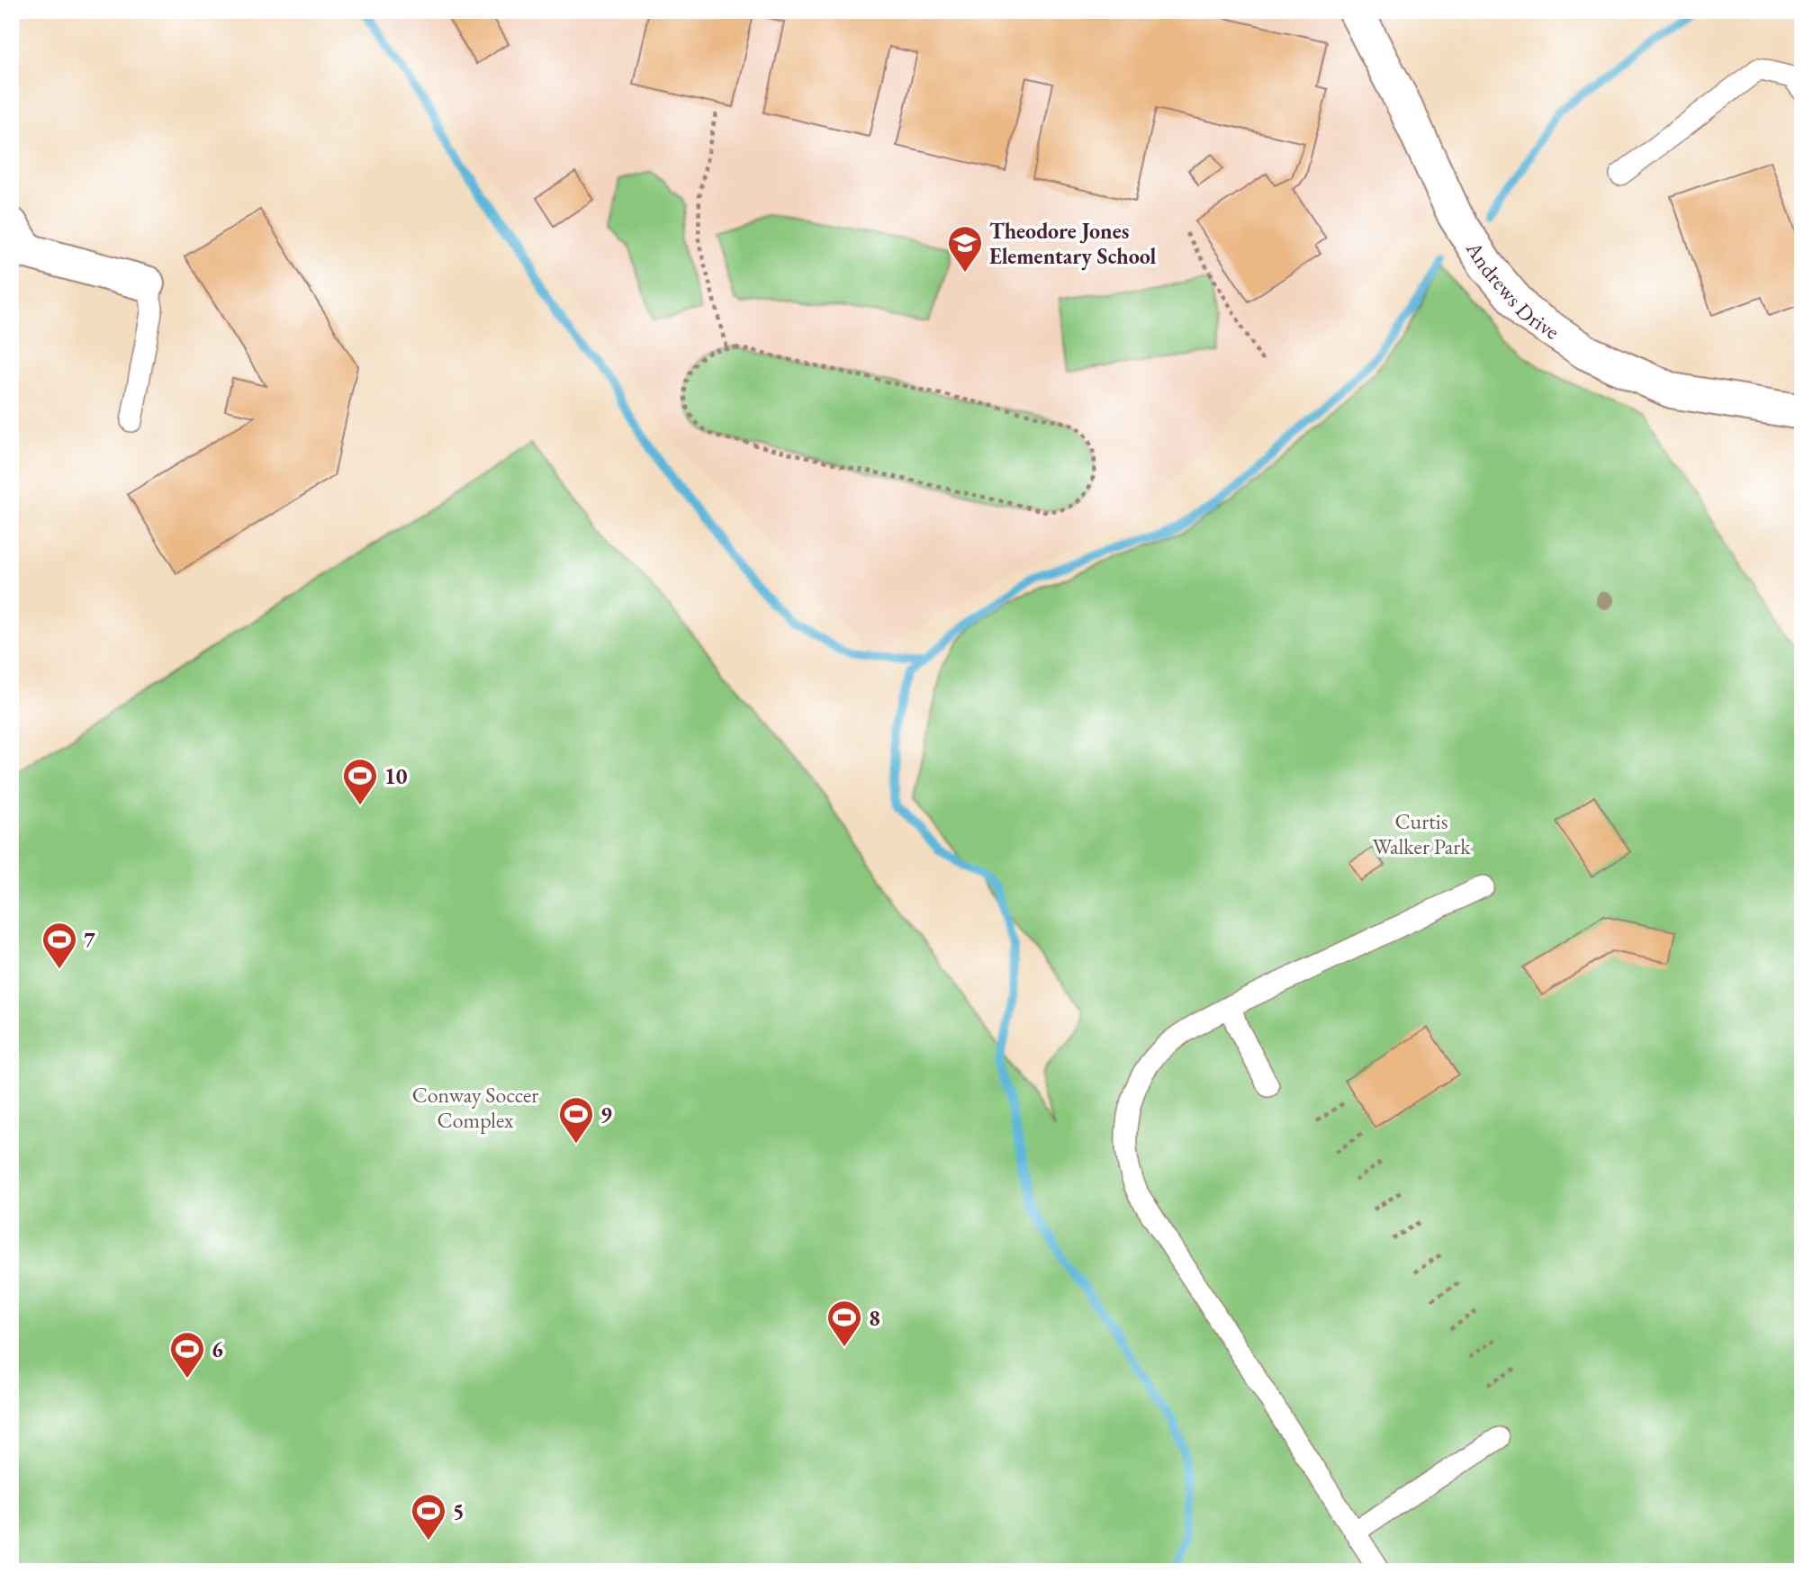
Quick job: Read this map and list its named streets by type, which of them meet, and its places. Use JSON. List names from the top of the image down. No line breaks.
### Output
{"streets":{"street":["Andrews Drive"]},"parks":["Curtis Walker Park","Conway Soccer Complex"],"places":{"school or university":["Theodore Jones Elementary School"],"sports":["10","7","9","8","6","5"]}}
